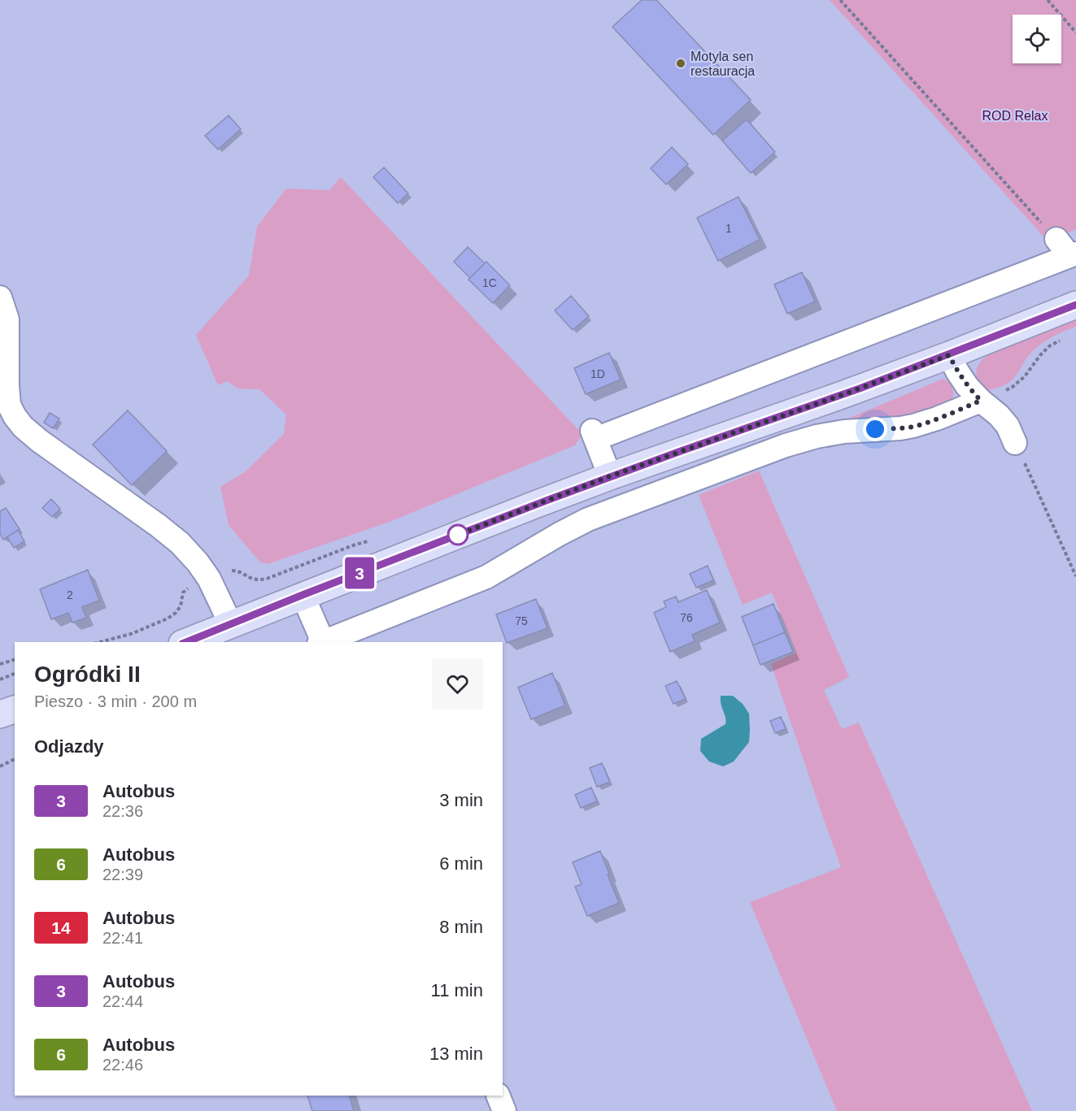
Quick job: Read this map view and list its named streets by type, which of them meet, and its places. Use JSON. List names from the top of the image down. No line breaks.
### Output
{"parks":["ROD Relax"],"places":["Motyla sen restauracja"],"lines":["bus line 3"],"house_numbers":["1","1C","1D","2","76","75"],"page":{"on_map":"3","heading":[["Ogródki II","Pieszo · 3 min · 200 m"],"Odjazdy"],"list":[{"mark":"3","name":"Autobus","note":"22:36","value":"3 min"},{"mark":"6","name":"Autobus","note":"22:39","value":"6 min"},{"mark":"14","name":"Autobus","note":"22:41","value":"8 min"},{"mark":"3","name":"Autobus","note":"22:44","value":"11 min"},{"mark":"6","name":"Autobus","note":"22:46","value":"13 min"}]}}
